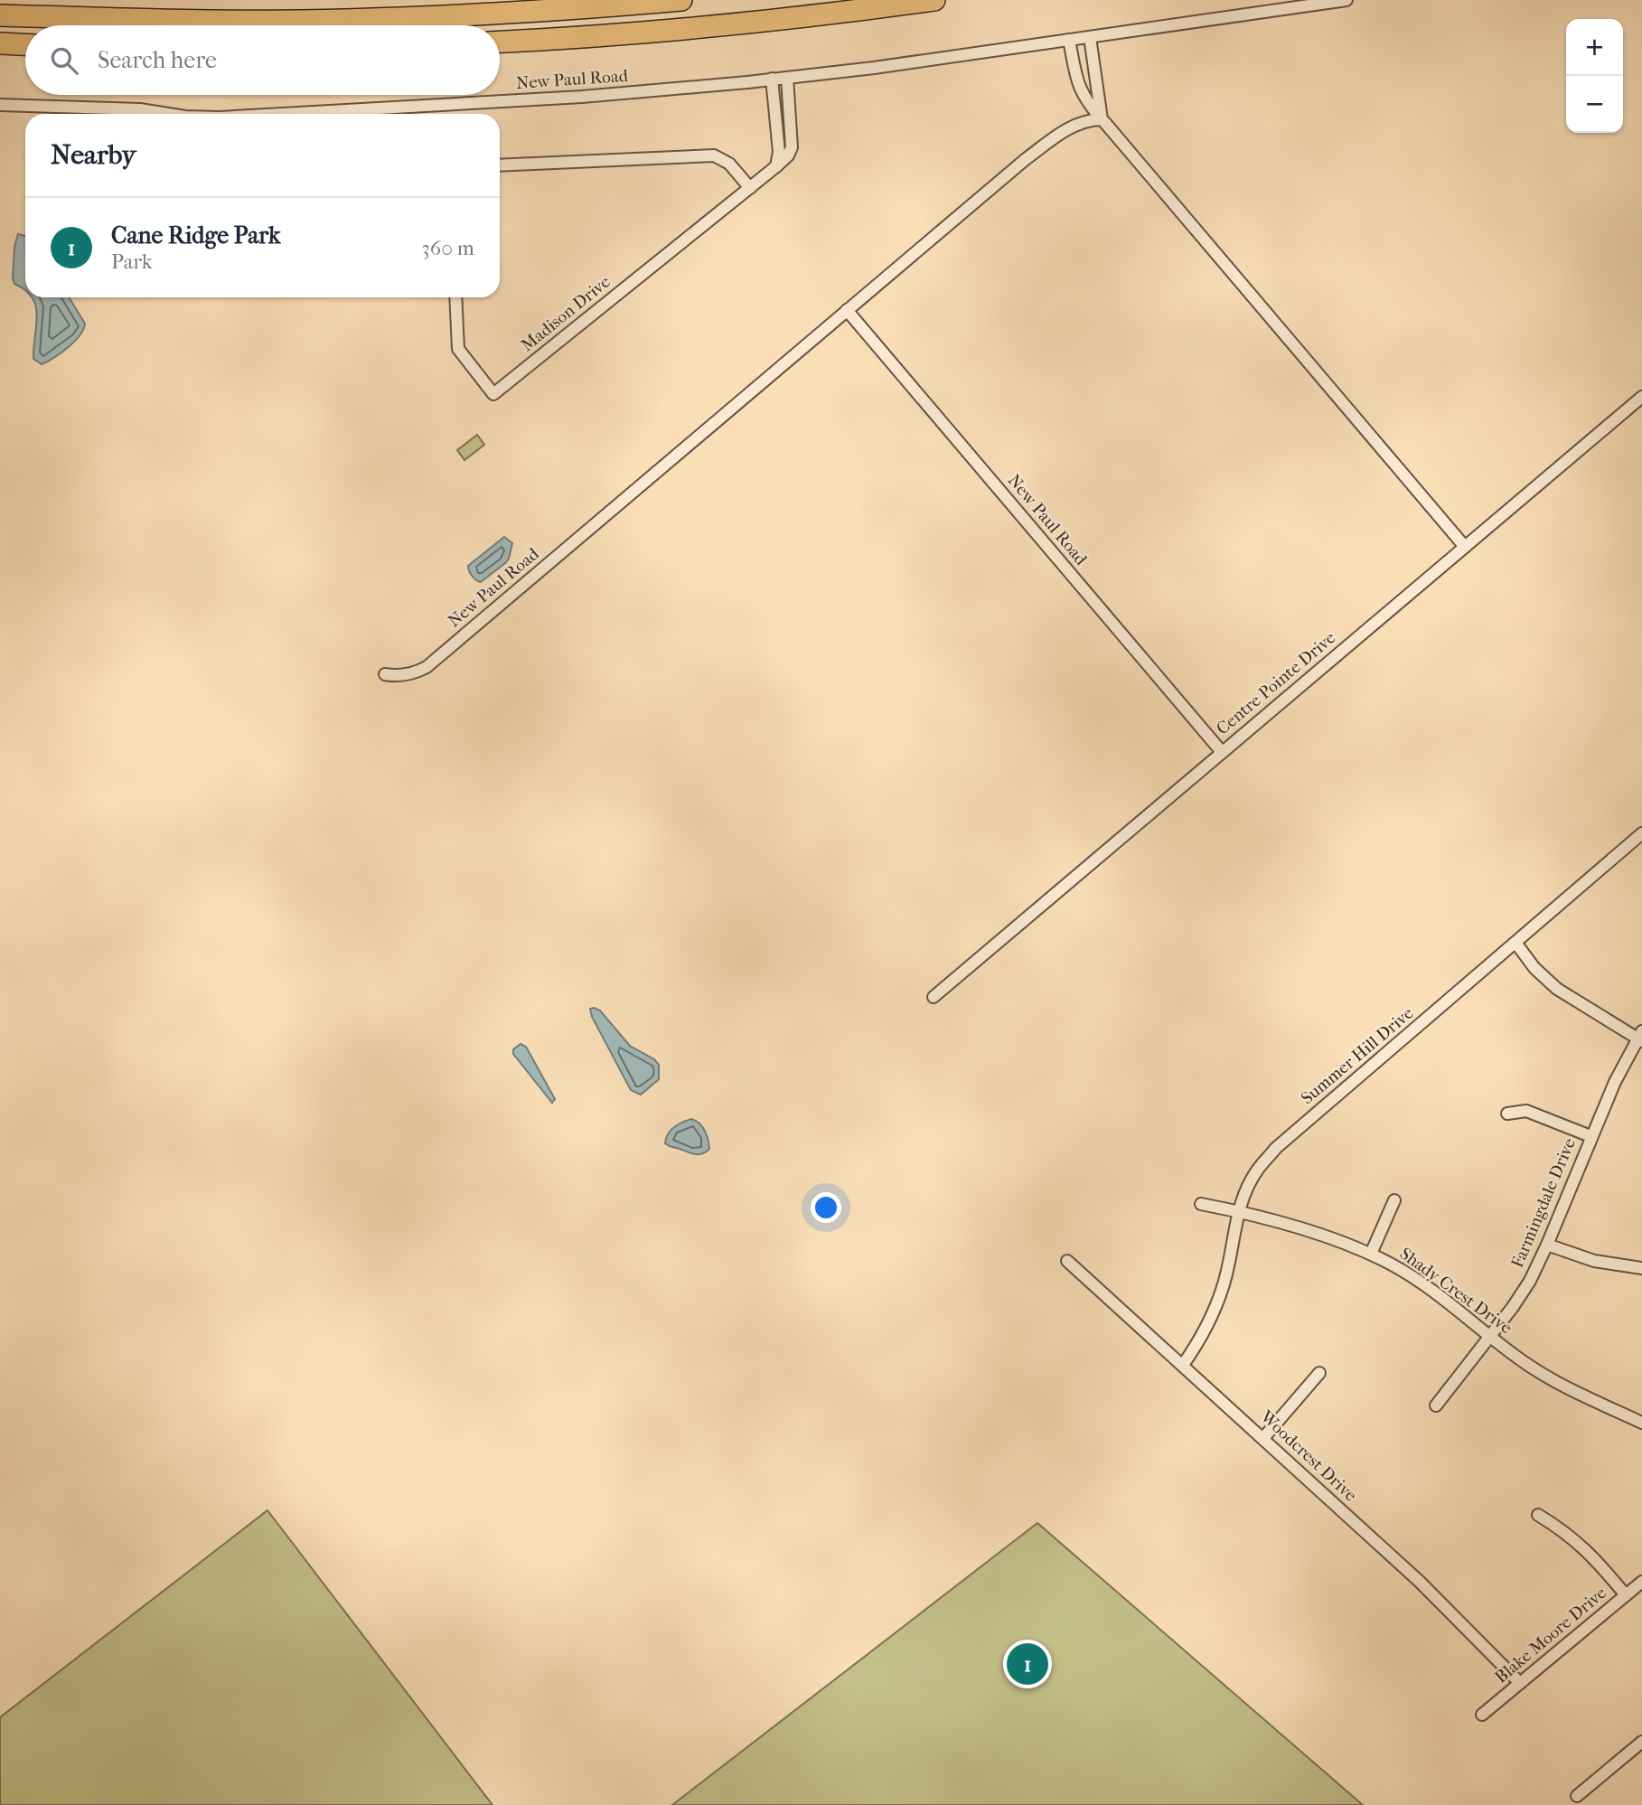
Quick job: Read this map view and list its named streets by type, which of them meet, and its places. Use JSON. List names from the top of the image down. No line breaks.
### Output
{"streets":{"street":["New Paul Road","Madison Drive","Centre Pointe Drive","Summer Hill Drive","Farmingdale Drive","Shady Crest Drive","Woodcrest Drive","Blake Moore Drive"]},"crossings":[["New Paul Road","Madison Drive"],["New Paul Road","Centre Pointe Drive"],["Summer Hill Drive","Shady Crest Drive"],["Summer Hill Drive","Woodcrest Drive"],["Farmingdale Drive","Shady Crest Drive"],["Woodcrest Drive","Blake Moore Drive"]],"page":{"map_buttons":["+","−"],"search":"Search here","heading":"Nearby","list":[{"mark":"1","name":"Cane Ridge Park","note":"Park","value":"360 m"}],"pins":"1"}}
